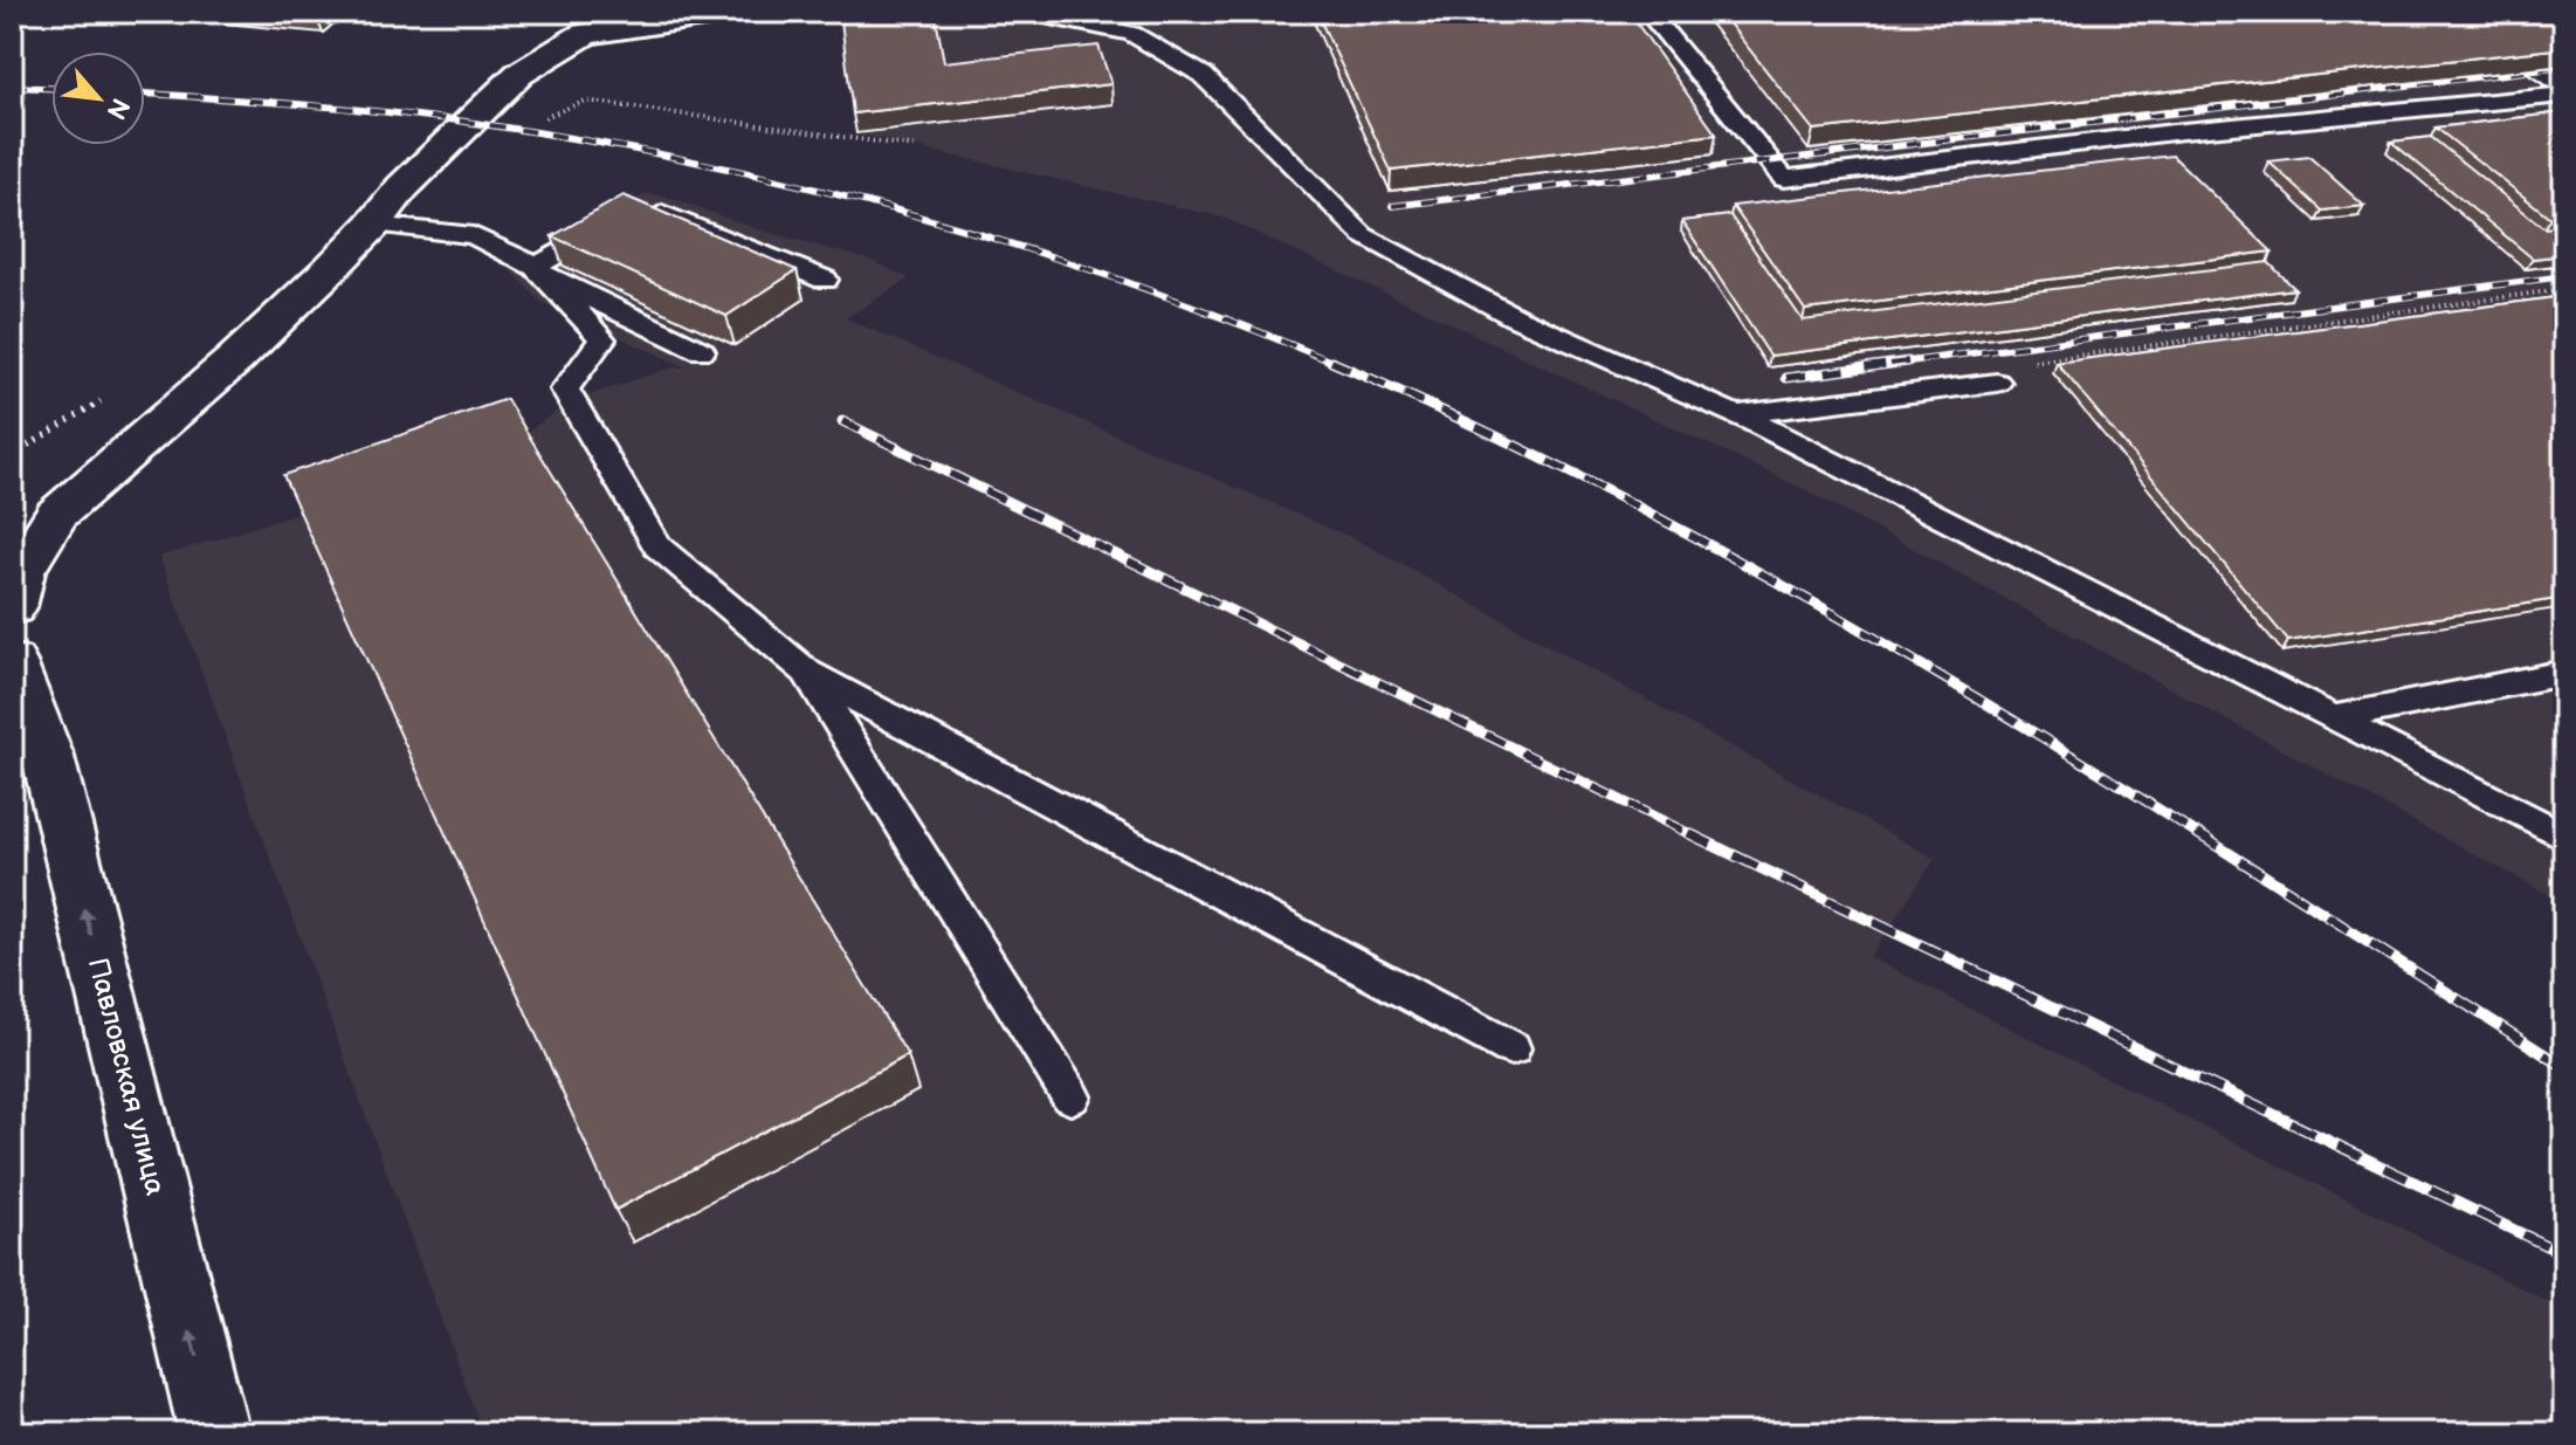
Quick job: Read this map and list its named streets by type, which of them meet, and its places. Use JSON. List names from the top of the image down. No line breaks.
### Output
{"streets":{"street":["Павловская улица"]},"one_way":["Павловская улица"],"north":"bottom right"}
